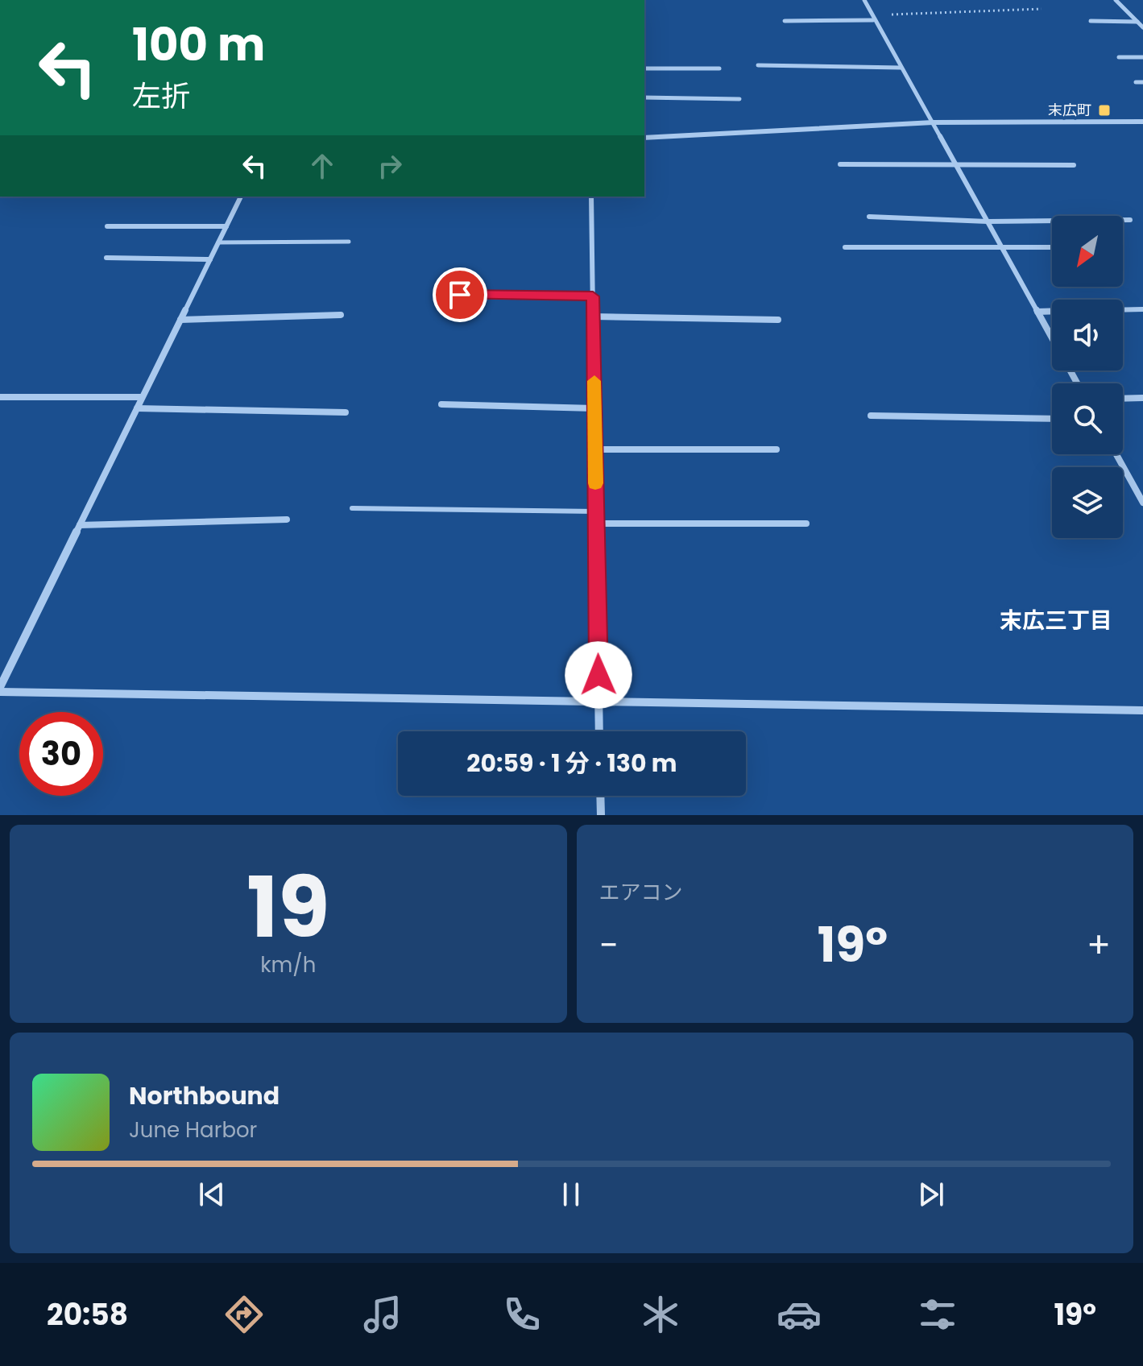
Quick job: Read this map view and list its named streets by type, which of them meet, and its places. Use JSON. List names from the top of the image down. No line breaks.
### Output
{"districts":["末広三丁目"],"places":{"transit":["末広町"]},"north":"bottom left","page":{"turn":["100 m","左折"],"limit":"30","trip":"20:59 · 1 分 · 130 m","tile":[["19","km/h"],"エアコン"],"heat":["−","19°","+"],"song":["Northbound","June Harbor"],"tabs":["20:58","19°"]}}
